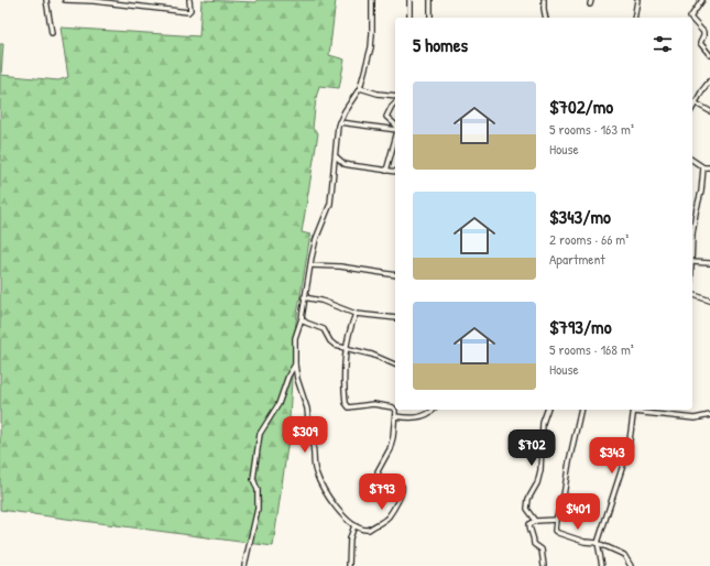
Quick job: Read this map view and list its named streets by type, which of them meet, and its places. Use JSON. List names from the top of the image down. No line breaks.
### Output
{"page":{"heading":"5 homes","list":[{"name":"$702/mo","note":"5 rooms · 163 m² · House"},{"name":"$343/mo","note":"2 rooms · 66 m² · Apartment"},{"name":"$793/mo","note":"5 rooms · 168 m² · House"}],"price":["$309","$702","$343","$793","$401"]}}
